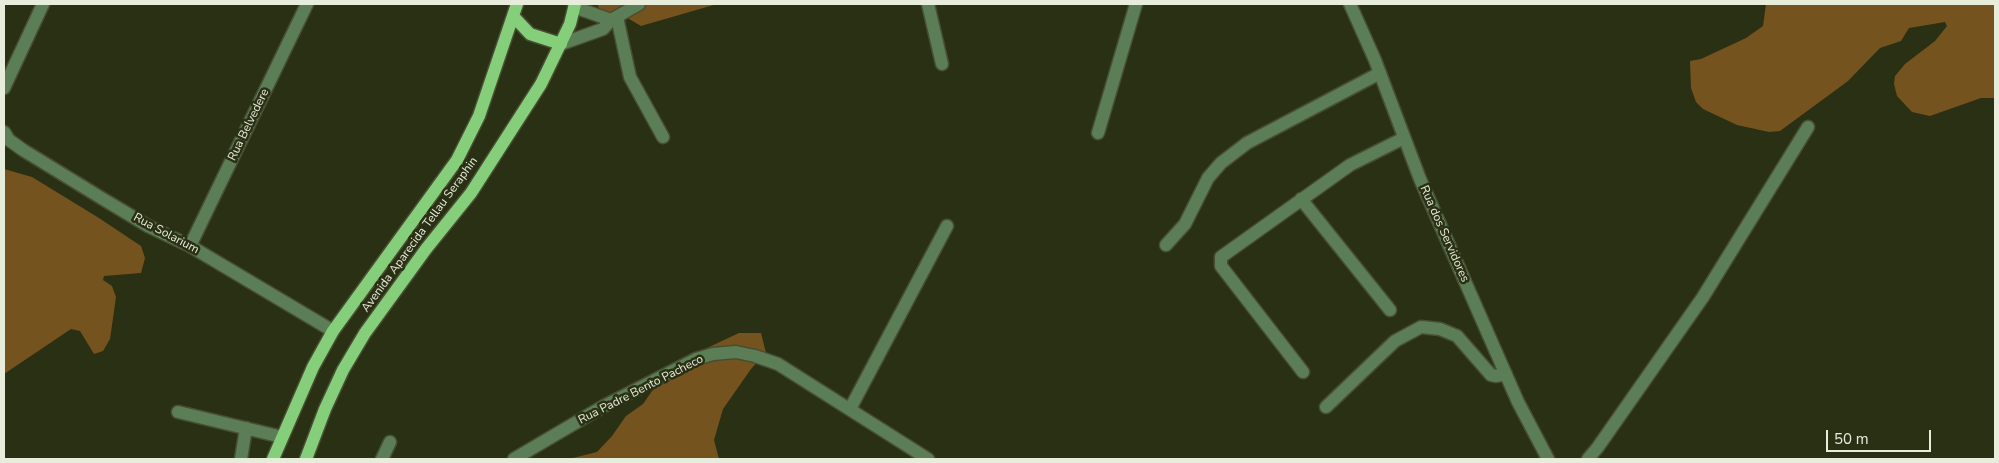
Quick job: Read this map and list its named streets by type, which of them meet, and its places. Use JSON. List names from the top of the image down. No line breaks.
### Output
{"streets":{"main road":["Avenida Aparecida Tellau Seraphin"],"street":["Rua Belvedere","Rua Solarium","Rua dos Servidores","Rua Padre Bento Pacheco"]},"crossings":[["Rua Belvedere","Rua Solarium"],["Rua Solarium","Avenida Aparecida Tellau Seraphin"]],"scale_bar":"50 m"}
